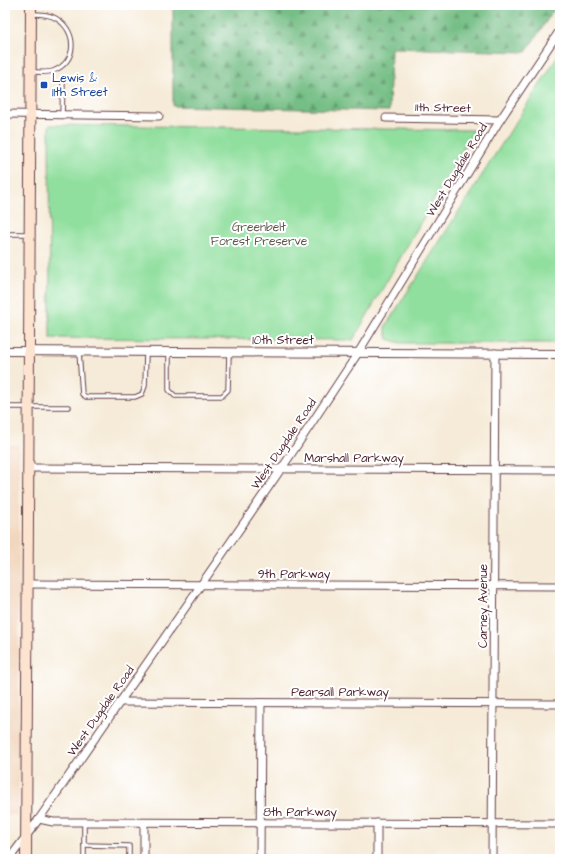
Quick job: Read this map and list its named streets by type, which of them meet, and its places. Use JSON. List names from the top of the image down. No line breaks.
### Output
{"streets":{"street":["11th Street","West Dugdale Road","10th Street","Marshall Parkway","9th Parkway","Carney Avenue","Pearsall Parkway","8th Parkway"]},"crossings":[["11th Street","West Dugdale Road"],["West Dugdale Road","10th Street"],["West Dugdale Road","Marshall Parkway"],["West Dugdale Road","9th Parkway"],["West Dugdale Road","Pearsall Parkway"],["West Dugdale Road","8th Parkway"],["10th Street","Carney Avenue"],["Marshall Parkway","Carney Avenue"],["9th Parkway","Carney Avenue"],["Carney Avenue","Pearsall Parkway"],["Carney Avenue","8th Parkway"]],"parks":["Greenbelt Forest Preserve"],"places":{"transit":["Lewis & 11th Street"]}}
